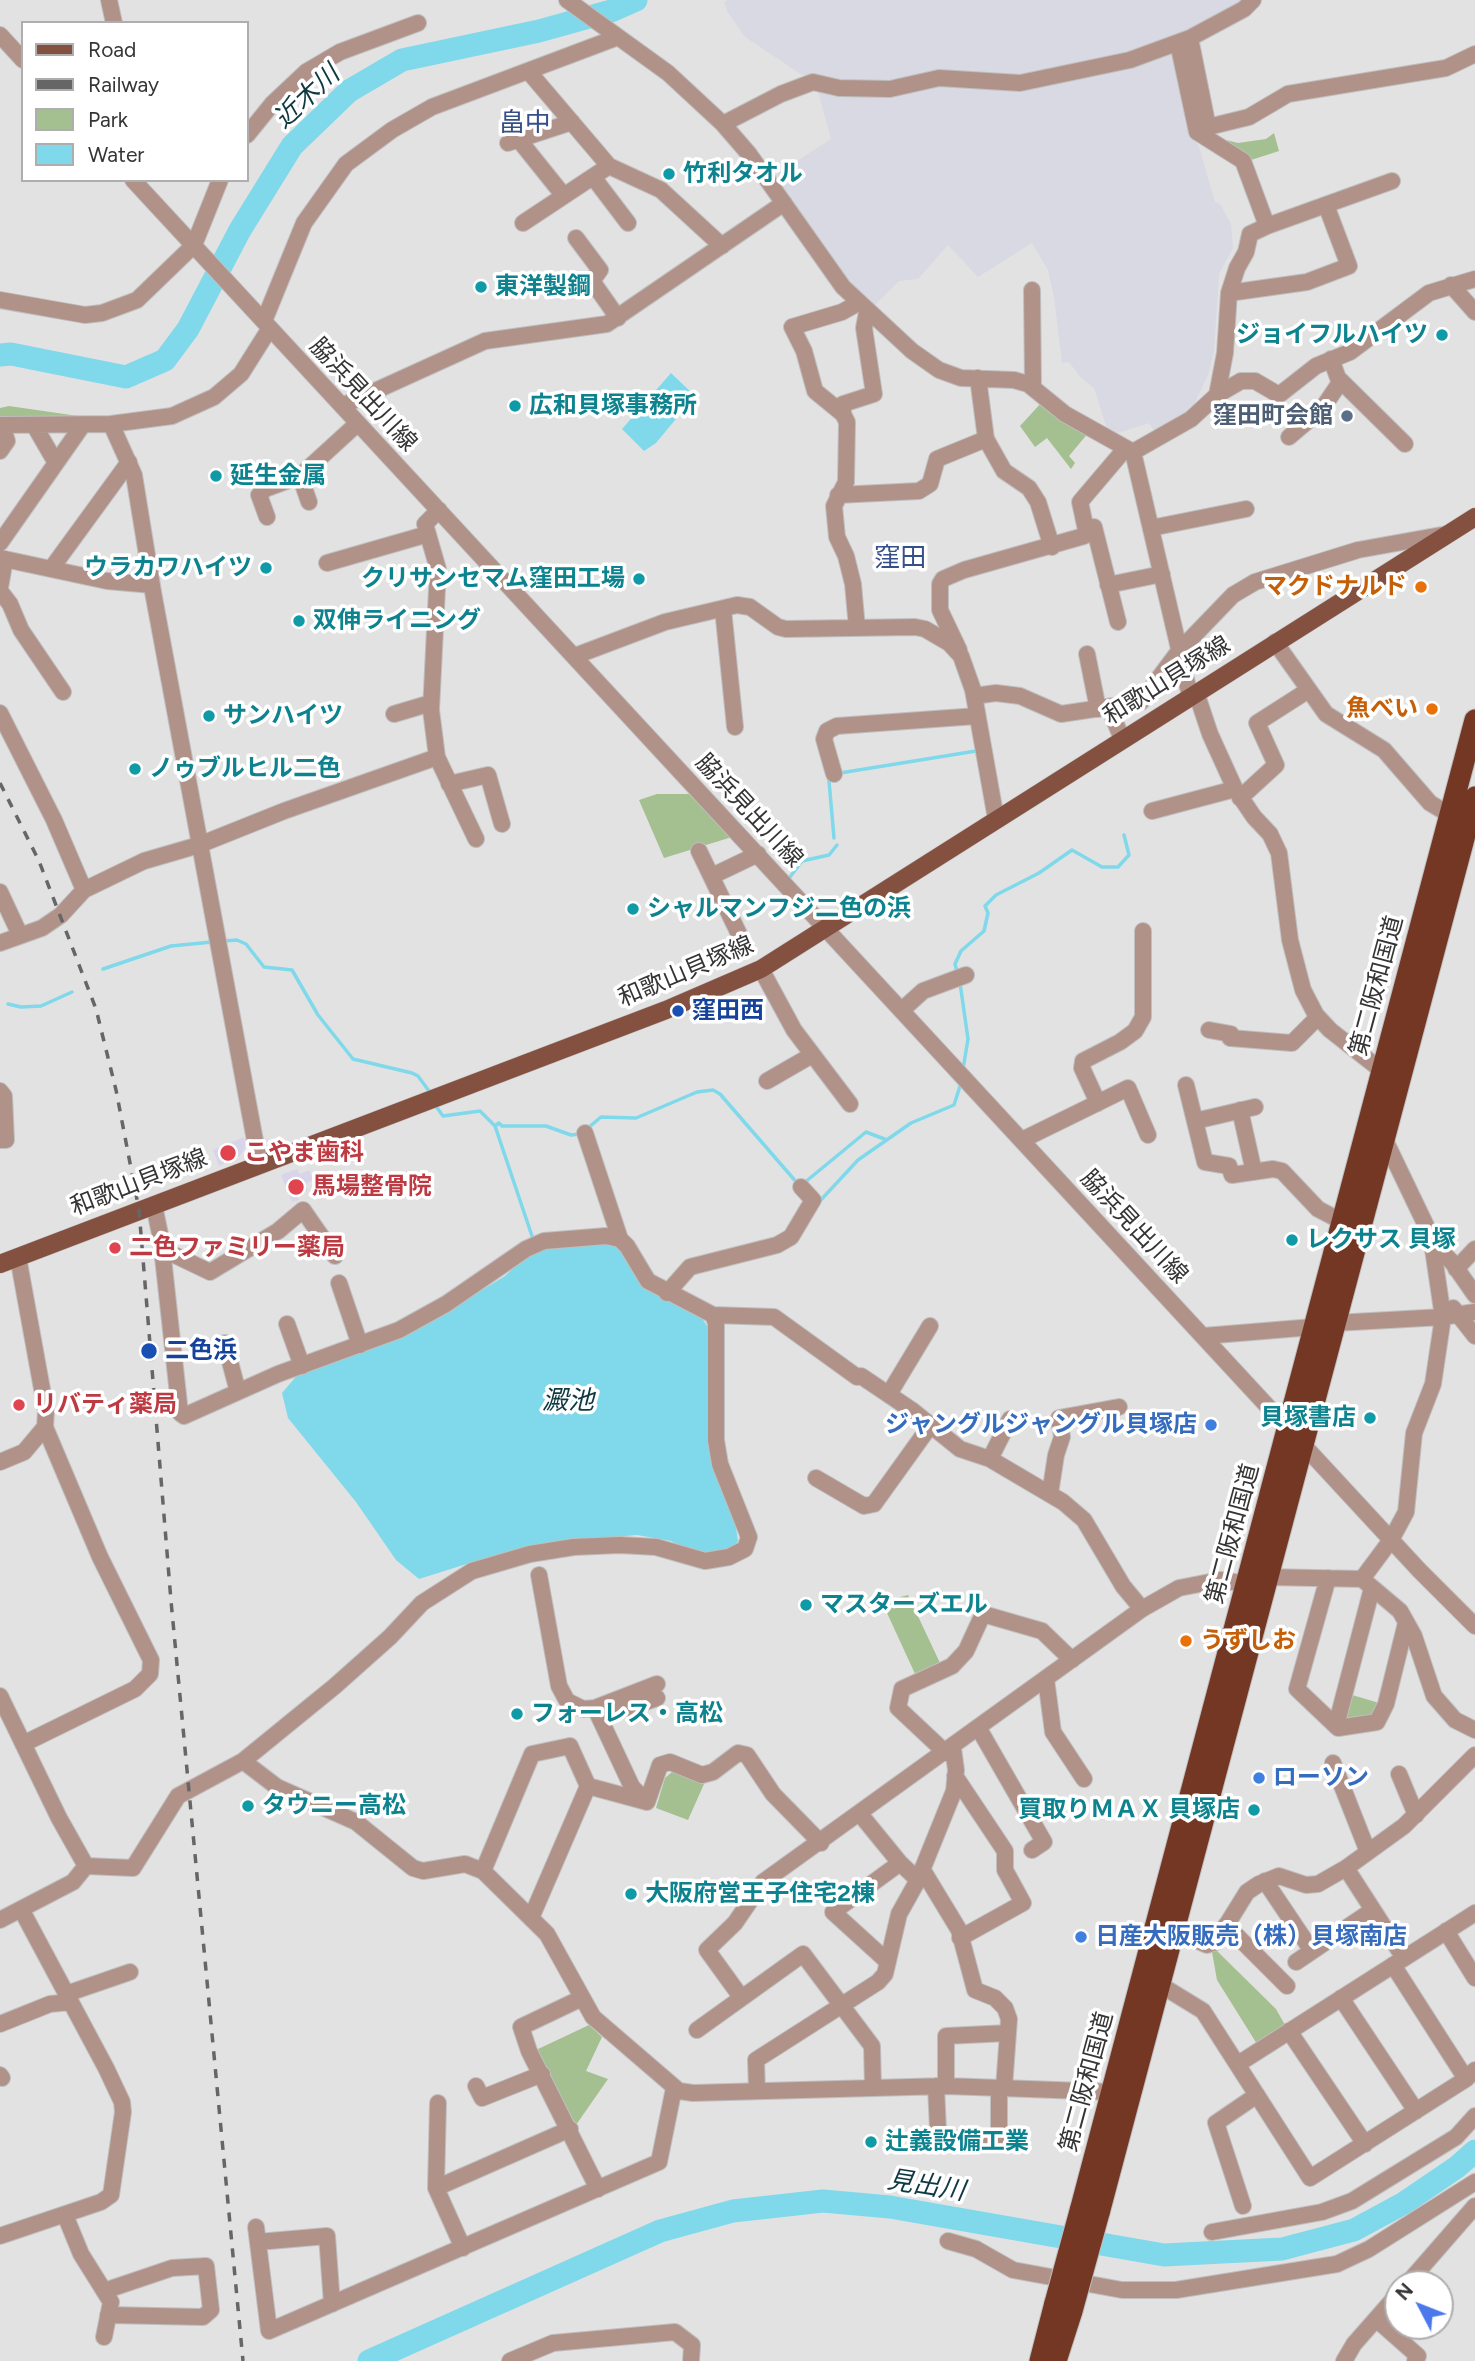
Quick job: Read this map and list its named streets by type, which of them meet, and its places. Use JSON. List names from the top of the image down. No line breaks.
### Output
{"streets":{"highway":["第二阪和国道"],"main road":["和歌山貝塚線"],"street":["脇浜見出川線"]},"crossings":[["脇浜見出川線","和歌山貝塚線"],["脇浜見出川線","第二阪和国道"]],"districts":["畠中","窪田"],"water":["近木川","澱池","見出川"],"places":["竹利タオル","東洋製鋼","ジョイフルハイツ","広和貝塚事務所","窪田町会館","延生金属","ウラカワハイツ","クリサンセマム窪田工場","マクドナルド","双伸ライニング","魚べい","サンハイツ","ノゥブルヒル二色","シャルマンフジ二色の浜","窪田西","こやま歯科","馬場整骨院","レクサス 貝塚","二色ファミリー薬局","二色浜","リバティ薬局","貝塚書店","ジャングルジャングル貝塚店","マスターズエル","うずしお","フォーレス・高松","ローソン","タウニー高松","買取りＭＡＸ 貝塚店","大阪府営王子住宅2棟","日産大阪販売（株）貝塚南店","辻義設備工業"],"legend":["Road","Railway","Park","Water"],"north":"top left"}
